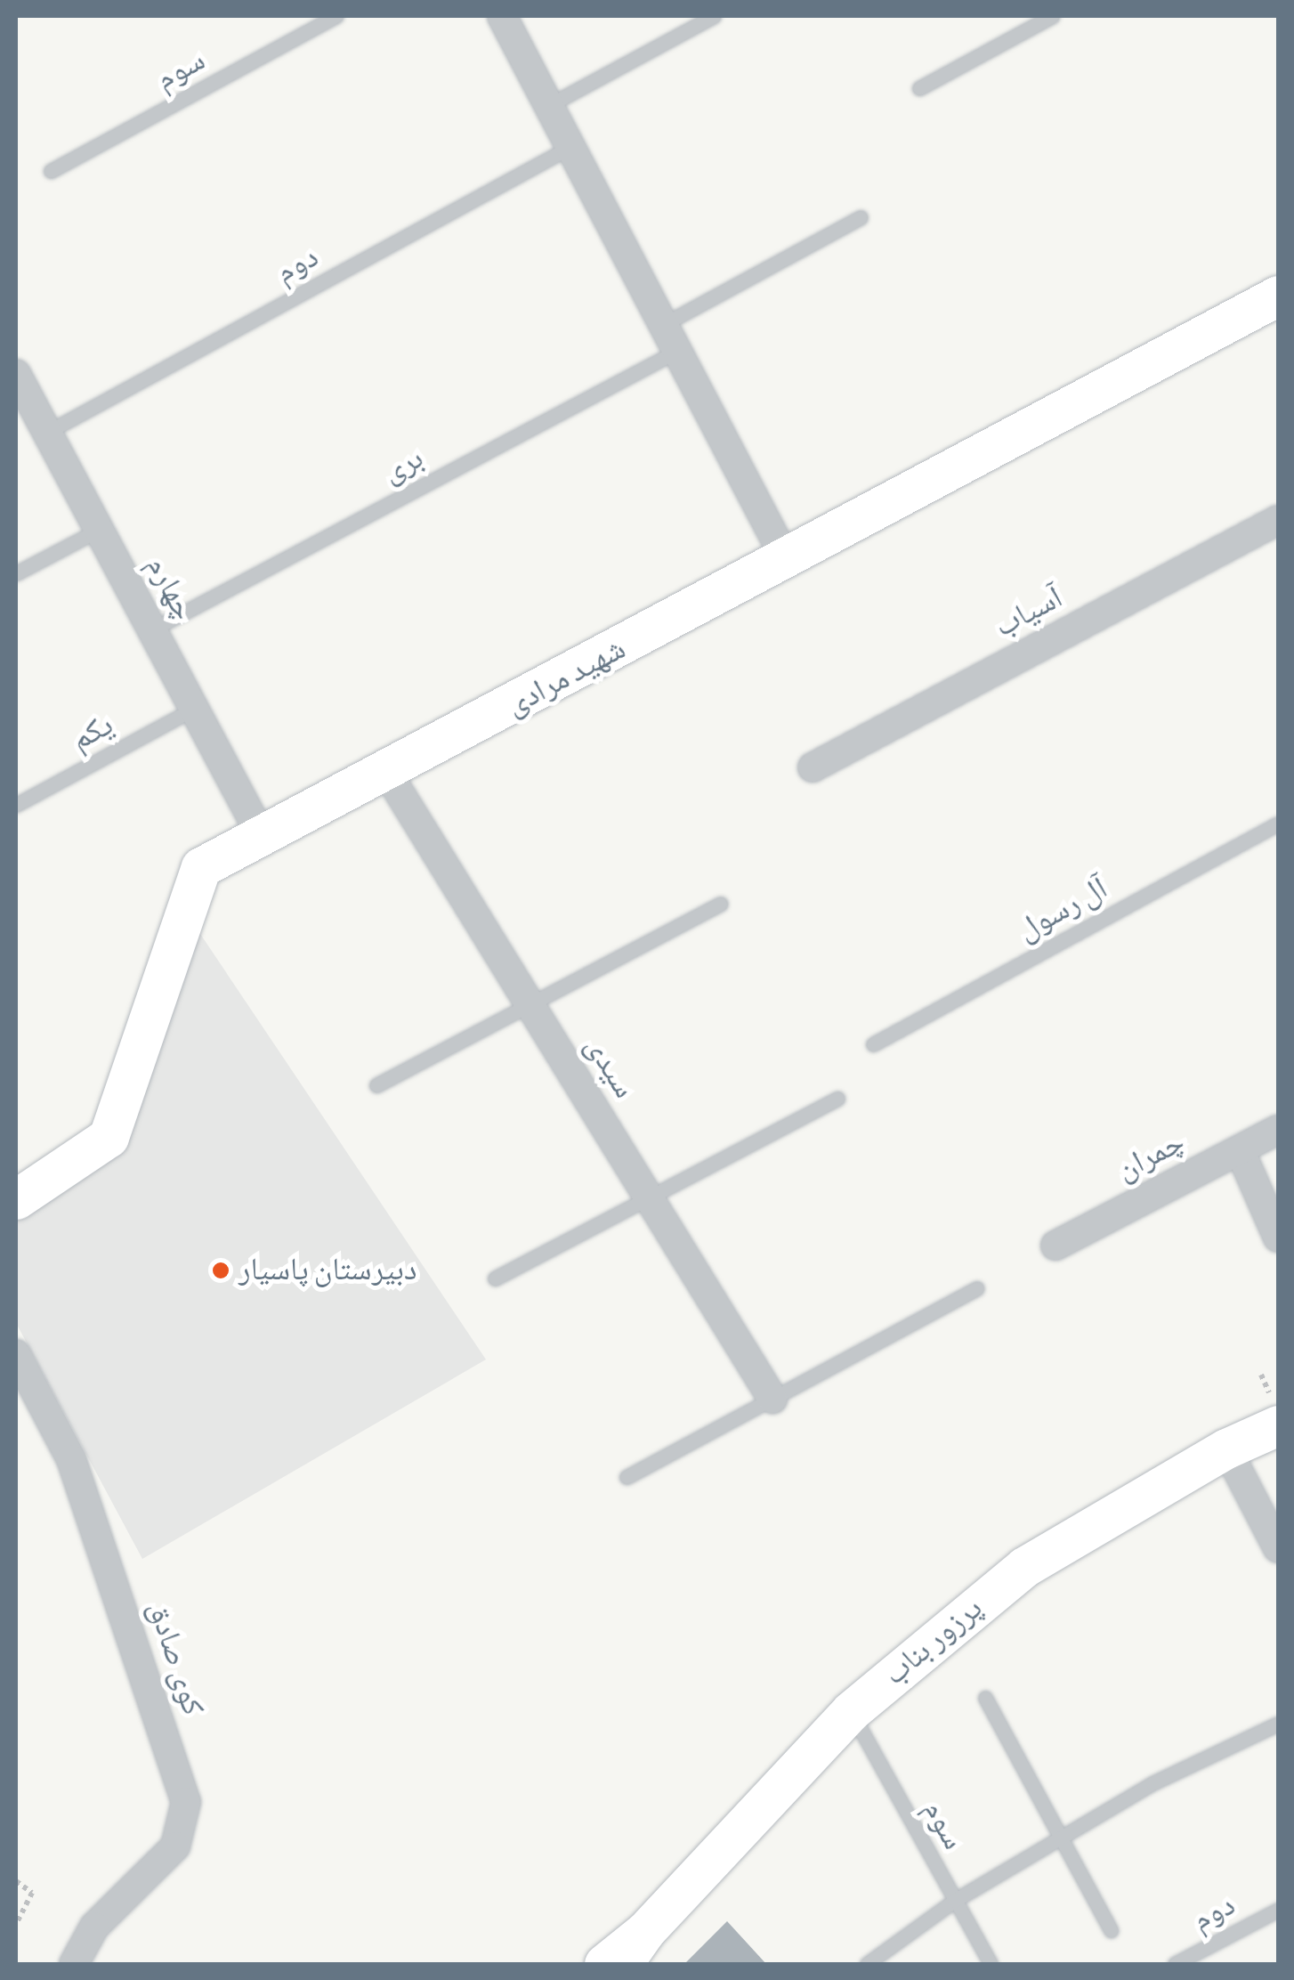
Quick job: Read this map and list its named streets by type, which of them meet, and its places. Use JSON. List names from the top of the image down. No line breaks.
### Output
{"streets":{"street":["چهارم","آسیاب","شهید مرادی","سیدی","چمران","پرزور بناب","کوی صادق"],"lane":["سوم","دوم","بری","یکم","آل رسول"]},"crossings":[["سوم","پرزور بناب"],["دوم","چهارم"],["بری","چهارم"],["چهارم","شهید مرادی"],["چهارم","یکم"],["شهید مرادی","سیدی"]],"places":["دبیرستان پاسیار"]}
